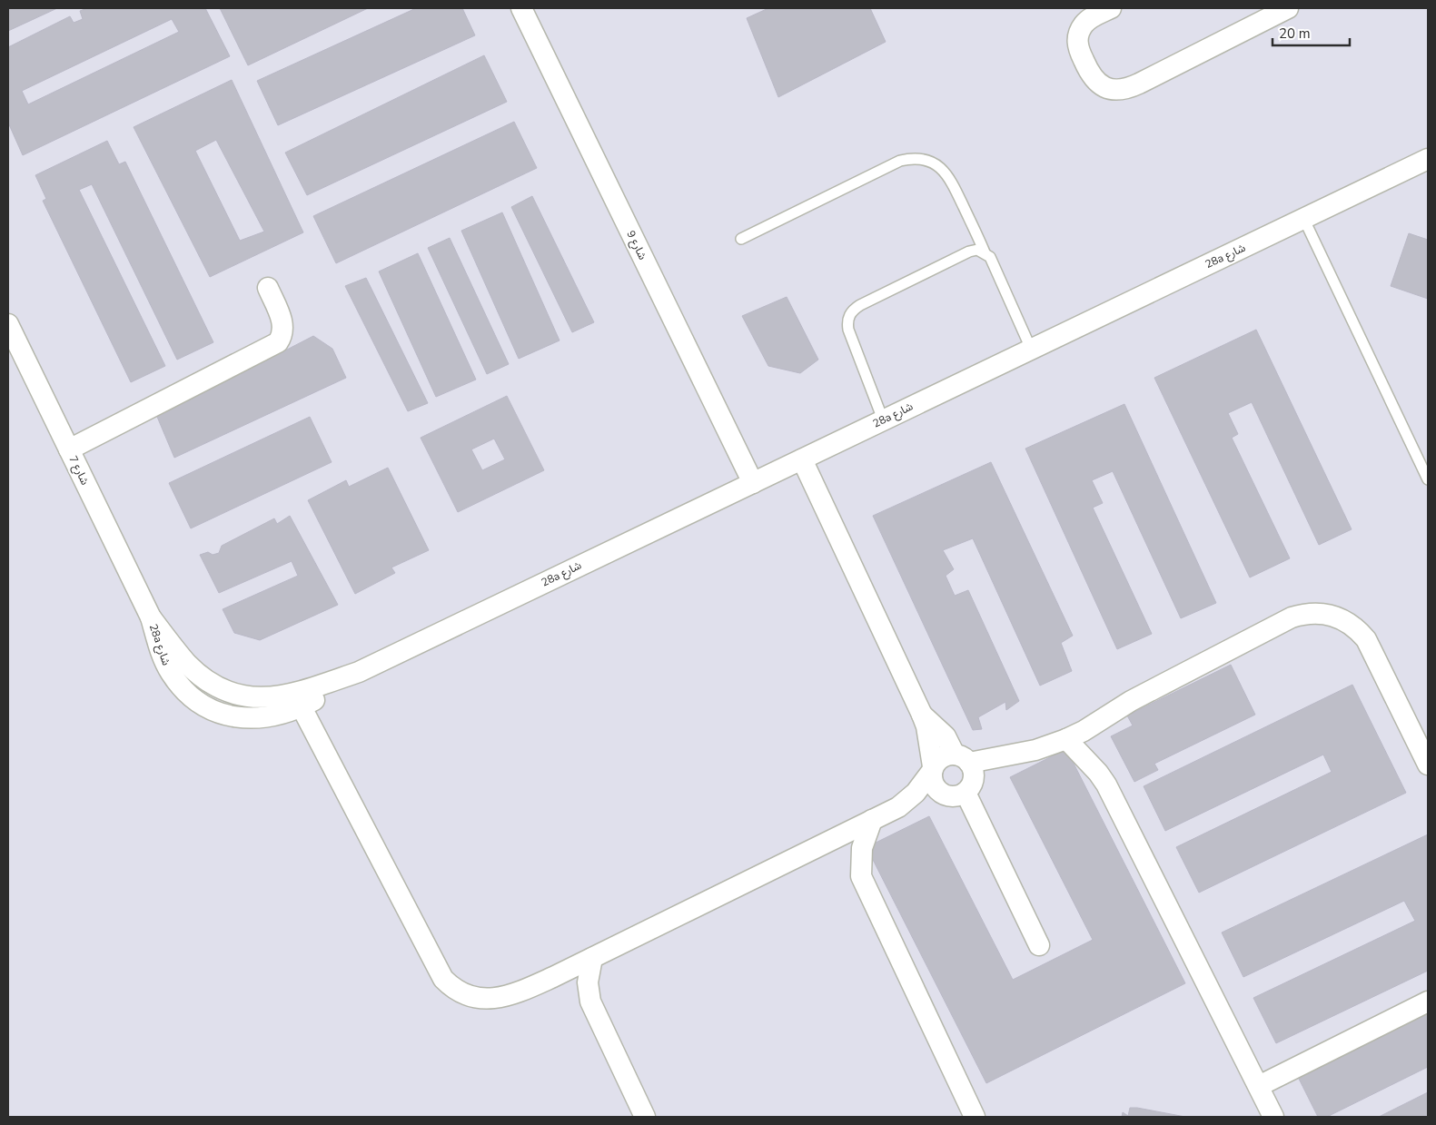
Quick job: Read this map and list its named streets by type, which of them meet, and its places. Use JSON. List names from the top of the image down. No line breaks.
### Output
{"streets":{"street":["شارع 9","28a شارع","شارع 7"]},"crossings":[["شارع 9","28a شارع"],["28a شارع","شارع 7"]],"scale_bar":"20 m"}
